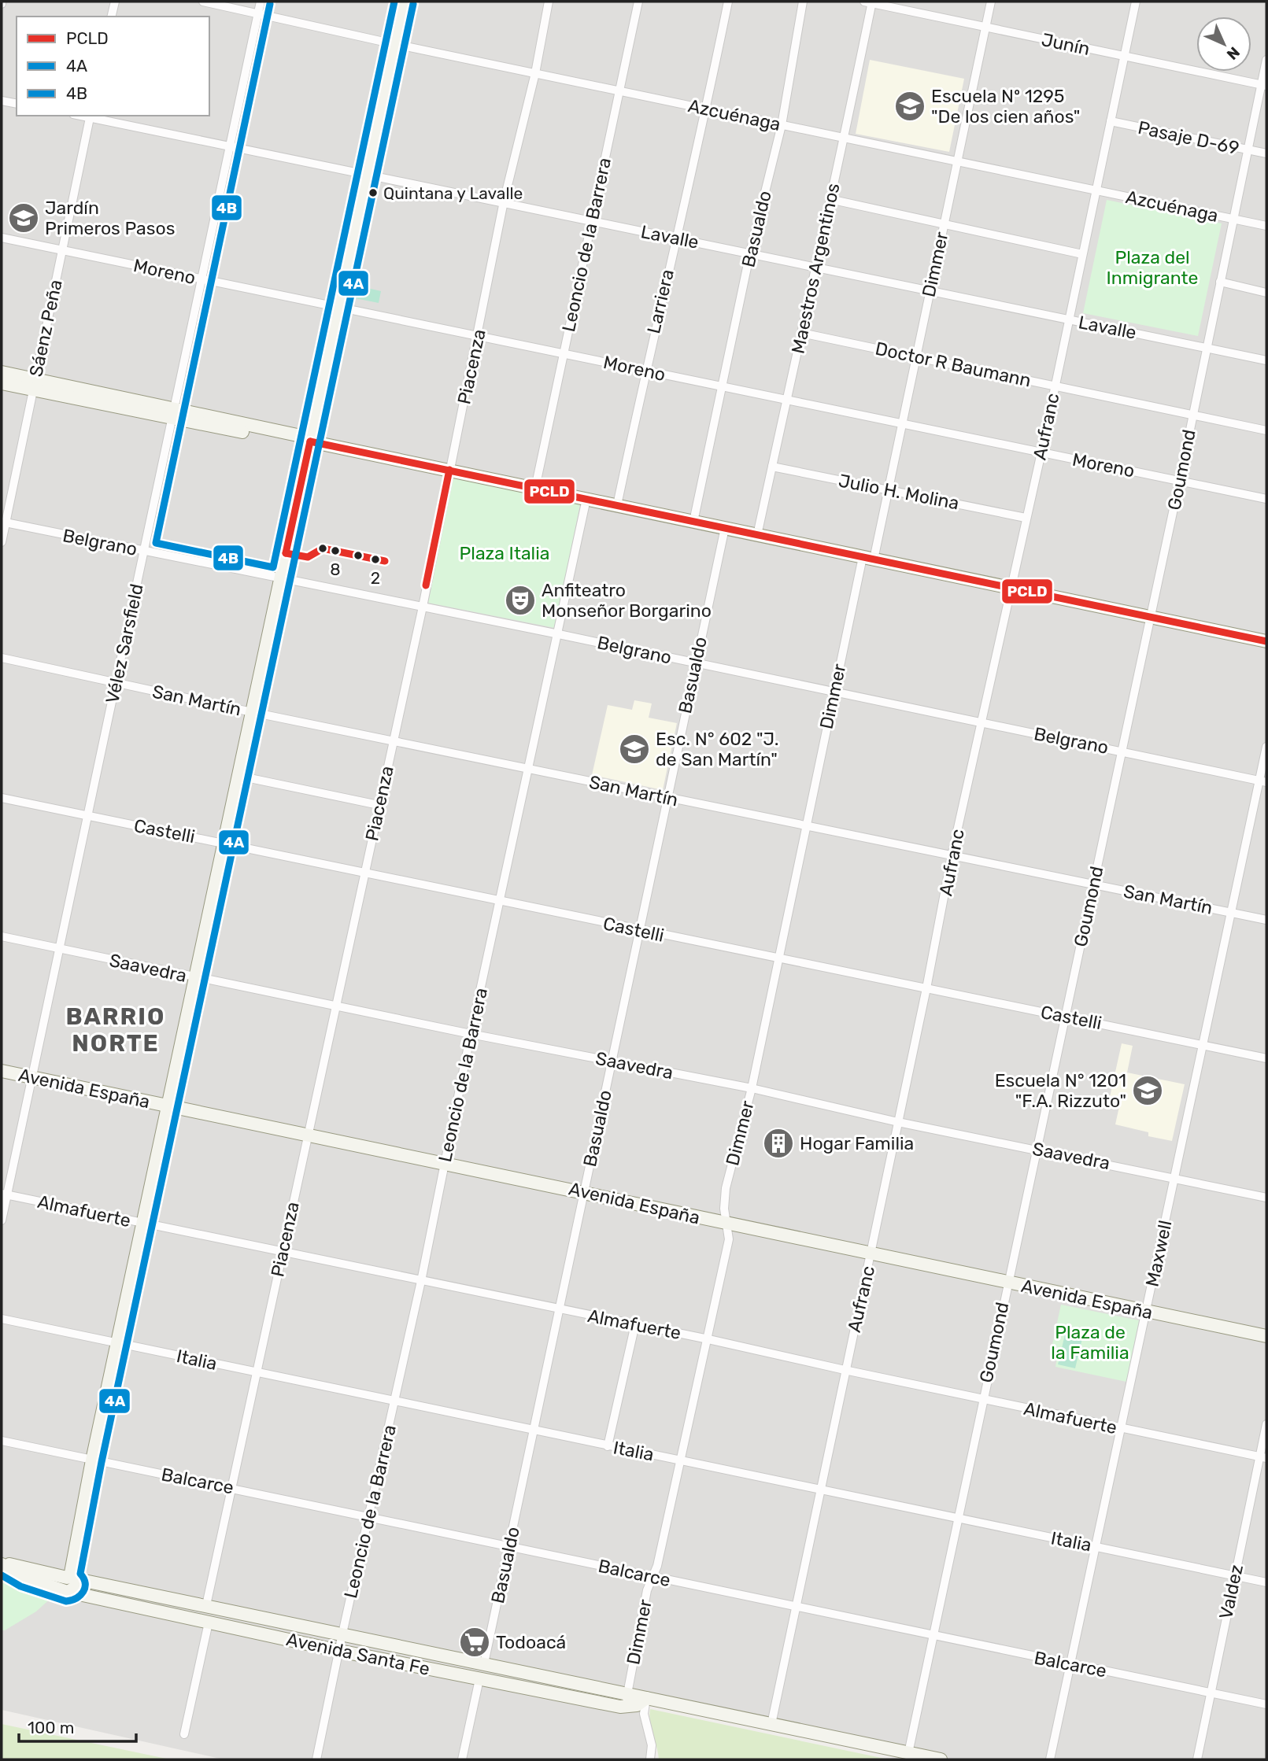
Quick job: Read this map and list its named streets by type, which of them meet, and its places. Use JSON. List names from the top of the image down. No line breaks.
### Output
{"streets":{"main road":["Avenida España","Avenida Santa Fe"],"street":["Junín","Azcuénaga","Pasaje D-69","Basualdo","Lavalle","Leoncio de la Barrera","Dimmer","Maestros Argentinos","Moreno","Larriera","Sáenz Peña","Doctor R Baumann","Piacenza","Aufranc","Goumond","Julio H. Molina","Belgrano","Vélez Sarsfield","San Martín","Castelli","Saavedra","Almafuerte","Maxwell","Italia","Balcarce","Valdez"]},"crossings":[["Junín","Dimmer"],["Junín","Maestros Argentinos"],["Junín","Aufranc"],["Junín","Goumond"],["Azcuénaga","Basualdo"],["Azcuénaga","Leoncio de la Barrera"],["Azcuénaga","Dimmer"],["Azcuénaga","Maestros Argentinos"],["Azcuénaga","Larriera"],["Azcuénaga","Piacenza"],["Azcuénaga","Aufranc"],["Azcuénaga","Goumond"],["Azcuénaga","Vélez Sarsfield"],["Pasaje D-69","Aufranc"],["Pasaje D-69","Goumond"],["Basualdo","Lavalle"],["Basualdo","Moreno"],["Basualdo","Belgrano"],["Basualdo","San Martín"],["Basualdo","Castelli"],["Basualdo","Saavedra"],["Basualdo","Avenida España"],["Basualdo","Almafuerte"],["Basualdo","Italia"],["Basualdo","Balcarce"],["Basualdo","Avenida Santa Fe"],["Lavalle","Leoncio de la Barrera"],["Lavalle","Dimmer"],["Lavalle","Maestros Argentinos"],["Lavalle","Larriera"],["Lavalle","Sáenz Peña"],["Lavalle","Piacenza"],["Lavalle","Aufranc"],["Lavalle","Goumond"],["Lavalle","Vélez Sarsfield"],["Leoncio de la Barrera","Moreno"],["Leoncio de la Barrera","Belgrano"],["Leoncio de la Barrera","San Martín"],["Leoncio de la Barrera","Castelli"],["Leoncio de la Barrera","Saavedra"],["Leoncio de la Barrera","Avenida España"],["Leoncio de la Barrera","Almafuerte"],["Leoncio de la Barrera","Italia"],["Leoncio de la Barrera","Balcarce"],["Leoncio de la Barrera","Avenida Santa Fe"],["Dimmer","Moreno"],["Dimmer","Doctor R Baumann"],["Dimmer","Julio H. Molina"],["Dimmer","Belgrano"],["Dimmer","San Martín"],["Dimmer","Castelli"],["Dimmer","Saavedra"],["Dimmer","Avenida España"],["Dimmer","Almafuerte"],["Dimmer","Italia"],["Dimmer","Balcarce"],["Dimmer","Avenida Santa Fe"],["Maestros Argentinos","Moreno"],["Maestros Argentinos","Doctor R Baumann"],["Maestros Argentinos","Julio H. Molina"],["Moreno","Larriera"],["Moreno","Sáenz Peña"],["Moreno","Piacenza"],["Moreno","Aufranc"],["Moreno","Goumond"],["Moreno","Vélez Sarsfield"],["Sáenz Peña","Belgrano"],["Doctor R Baumann","Aufranc"],["Doctor R Baumann","Goumond"],["Piacenza","Belgrano"],["Piacenza","San Martín"],["Piacenza","Castelli"],["Piacenza","Saavedra"],["Piacenza","Avenida España"],["Piacenza","Almafuerte"],["Piacenza","Italia"],["Piacenza","Balcarce"],["Piacenza","Avenida Santa Fe"],["Aufranc","Julio H. Molina"],["Aufranc","Belgrano"],["Aufranc","San Martín"],["Aufranc","Castelli"],["Aufranc","Saavedra"],["Aufranc","Avenida España"],["Aufranc","Almafuerte"],["Aufranc","Italia"],["Aufranc","Balcarce"],["Aufranc","Avenida Santa Fe"],["Goumond","Belgrano"],["Goumond","San Martín"],["Goumond","Castelli"],["Goumond","Saavedra"],["Goumond","Avenida España"],["Goumond","Almafuerte"],["Goumond","Italia"],["Goumond","Balcarce"],["Goumond","Avenida Santa Fe"],["Belgrano","Vélez Sarsfield"],["Belgrano","Maxwell"],["Vélez Sarsfield","San Martín"],["Vélez Sarsfield","Castelli"],["Vélez Sarsfield","Saavedra"],["Vélez Sarsfield","Avenida España"],["Vélez Sarsfield","Almafuerte"],["San Martín","Maxwell"],["Castelli","Maxwell"],["Saavedra","Maxwell"],["Avenida España","Maxwell"],["Almafuerte","Maxwell"],["Almafuerte","Valdez"],["Maxwell","Italia"],["Maxwell","Balcarce"],["Italia","Valdez"],["Balcarce","Valdez"]],"districts":["BARRIO NORTE"],"parks":["Plaza del Inmigrante","Plaza Italia","Plaza de la Familia"],"places":{"school or university":["Escuela Nº 1295 \"De los cien años\"","Jardín Primeros Pasos","Esc. N° 602 \"J. de San Martín\"","Escuela N° 1201 \"F.A. Rizzuto\""],"other":["Quintana y Lavalle","8","2"],"theatre":["Anfiteatro Monseñor Borgarino"],"building":["Hogar Familia"],"supermarket":["Todoacá"]},"lines":["transit line 4B","transit line 4A","transit line PCLD"],"legend":["PCLD","4A","4B"],"scale_bar":"100 m","north":"bottom right"}
